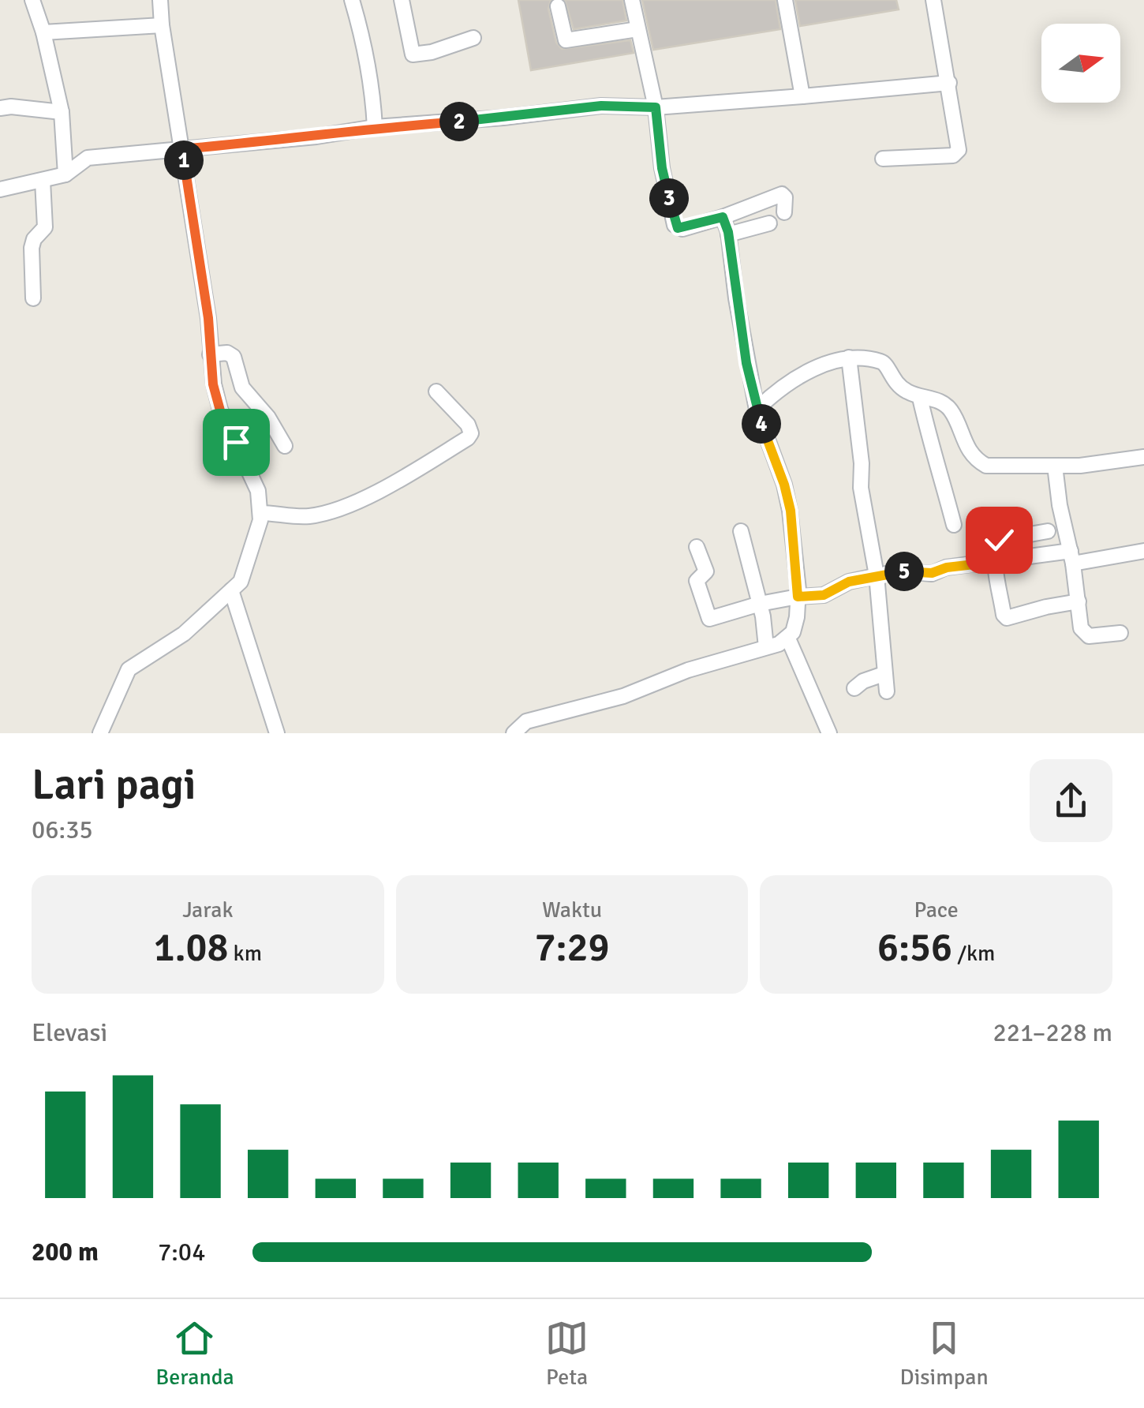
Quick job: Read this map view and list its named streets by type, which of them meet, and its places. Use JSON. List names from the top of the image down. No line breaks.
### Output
{"north":"right","page":{"pins":["2","1","3","4","5"],"heading":["Lari pagi","06:35"],"stats":[["Jarak","1.08 km"],["Waktu","7:29"],["Pace","6:56 /km"]],"chart":["Elevasi","221–228 m"],"list":[{"name":"200 m","note":"7:04"}],"tabs":["Beranda","Peta","Disimpan"]}}
